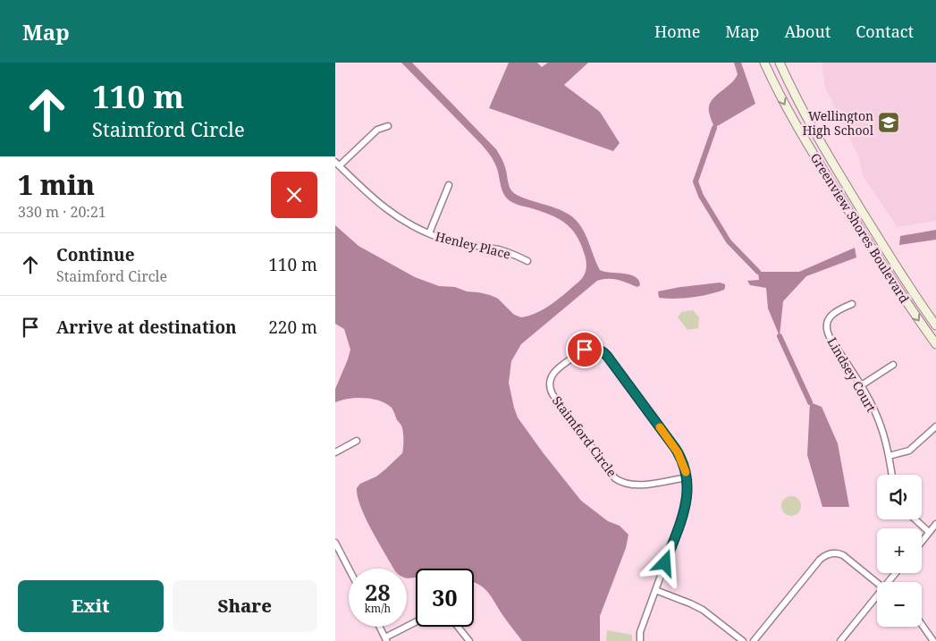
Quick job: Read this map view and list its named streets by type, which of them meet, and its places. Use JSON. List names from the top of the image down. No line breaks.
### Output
{"streets":{"street":["Greenview Shores Boulevard","Henley Place","Lindsey Court","Staimford Circle"]},"places":{"school or university":["Wellington High School"]},"page":{"header":"Map","nav":["Home","Map","About","Contact"],"turn":["110 m","Staimford Circle"],"heading":["1 min","330 m · 20:21"],"list":[{"name":"Continue","note":"Staimford Circle","value":"110 m"},{"name":"Arrive at destination","value":"220 m"}],"map_buttons":["+","−"],"speed":"28 km/h","limit":"30","buttons":["Exit","Share"]}}
